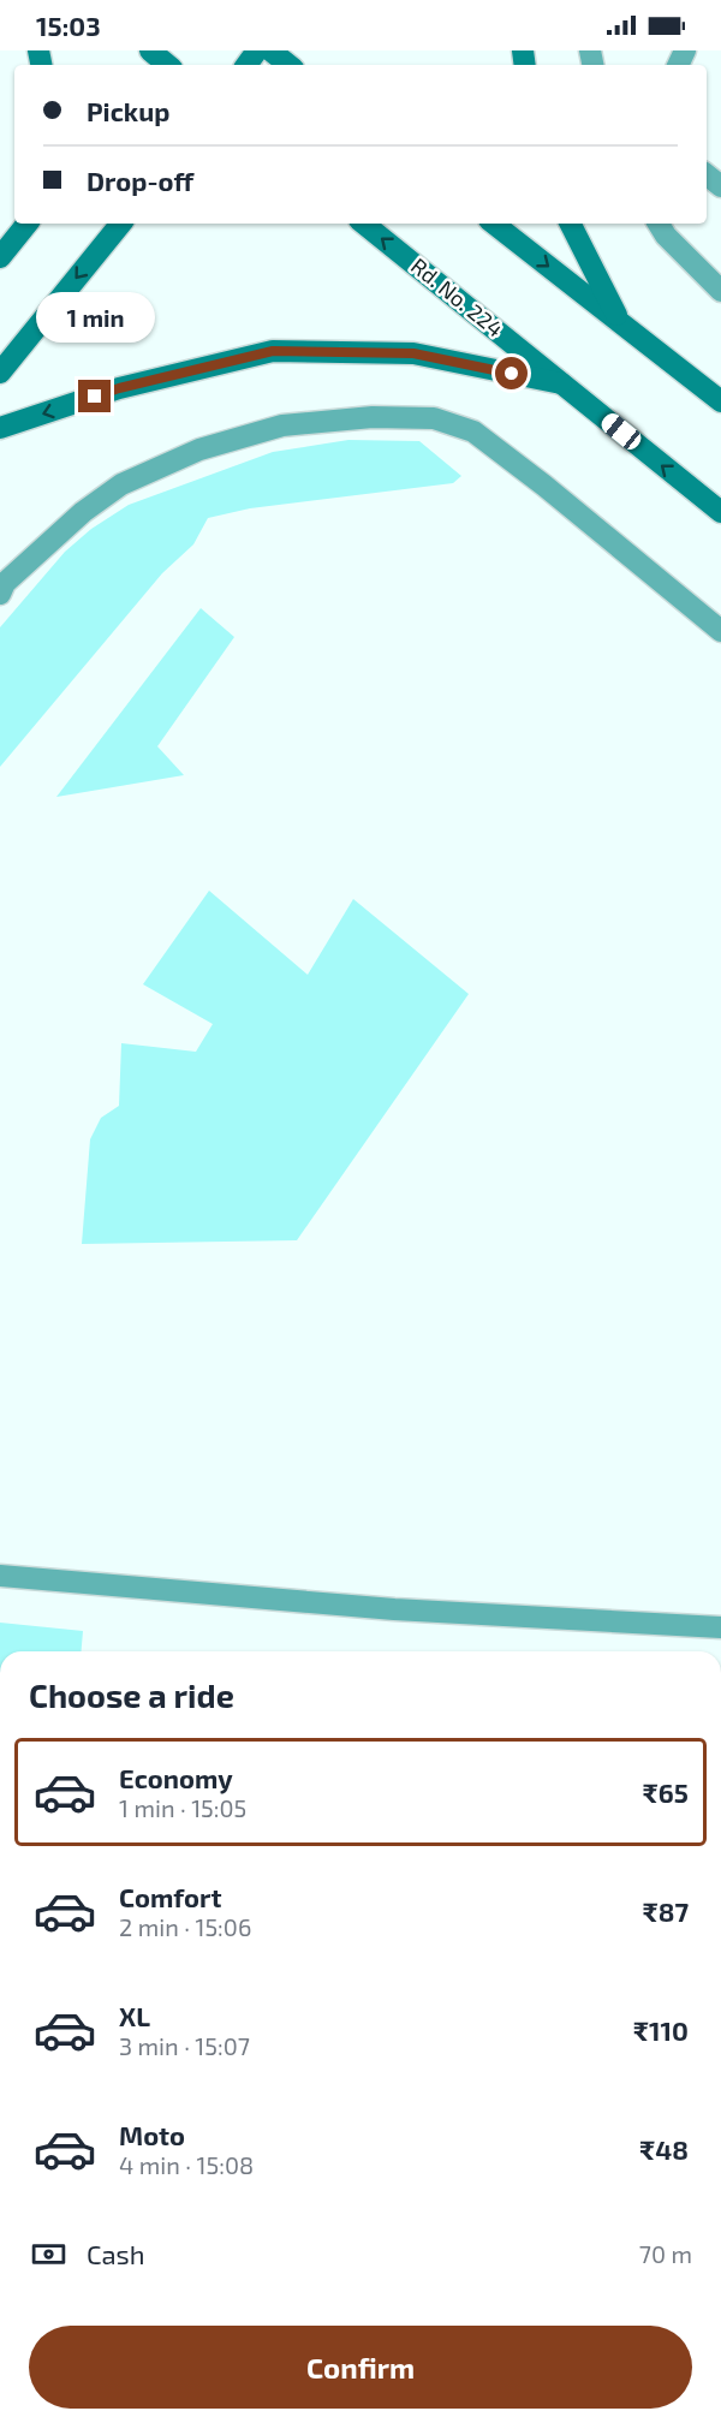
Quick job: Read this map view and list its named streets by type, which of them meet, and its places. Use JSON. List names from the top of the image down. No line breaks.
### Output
{"streets":{"main road":["Rd. No. 224"]},"page":{"status":"15:03","banner":["Pickup","Drop-off"],"bubble":"1 min","heading":"Choose a ride","list":[{"name":"Economy","note":"1 min · 15:05","value":"₹65"},{"name":"Comfort","note":"2 min · 15:06","value":"₹87"},{"name":"XL","note":"3 min · 15:07","value":"₹110"},{"name":"Moto","note":"4 min · 15:08","value":"₹48"}],"pay":["Cash","70 m"],"buttons":"Confirm"}}
